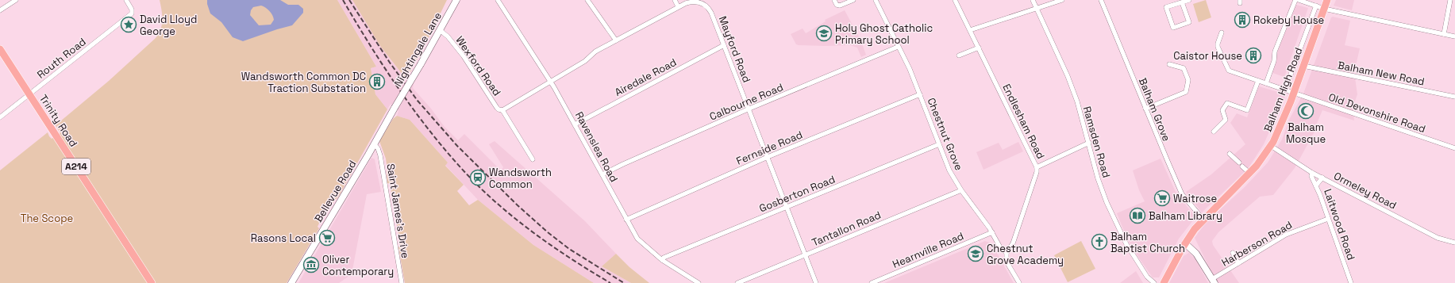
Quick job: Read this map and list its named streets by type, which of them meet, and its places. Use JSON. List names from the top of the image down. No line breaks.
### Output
{"streets":{"highway":["Balham High Road","Trinity Road","A214"],"main road":["Nightingale Lane","Bellevue Road"],"street":["Mayford Road","Routh Road","Wexford Road","Balham New Road","Airedale Road","Calbourne Road","Balham Grove","Old Devonshire Road","Endlesham Road","Chestnut Grove","Ramsden Road","Ravenslea Road","Fernside Road","Ormeley Road","Gosberton Road","Saint James's Drive","Laitwood Road","Tantallon Road","Harberson Road","Hearnville Road"]},"crossings":[["Nightingale Lane","Wexford Road"],["Nightingale Lane","Bellevue Road"],["Mayford Road","Wexford Road"],["Mayford Road","Airedale Road"],["Mayford Road","Calbourne Road"],["Mayford Road","Ravenslea Road"],["Mayford Road","Fernside Road"],["Mayford Road","Gosberton Road"],["Mayford Road","Tantallon Road"],["Routh Road","Trinity Road"],["Balham New Road","Balham High Road"],["Airedale Road","Ravenslea Road"],["Balham High Road","Balham Grove"],["Balham High Road","Old Devonshire Road"],["Balham High Road","Ormeley Road"],["Calbourne Road","Chestnut Grove"],["Calbourne Road","Ravenslea Road"],["Endlesham Road","Chestnut Grove"],["Chestnut Grove","Fernside Road"],["Chestnut Grove","Gosberton Road"],["Chestnut Grove","Tantallon Road"],["Chestnut Grove","Hearnville Road"],["Ravenslea Road","Fernside Road"],["Ravenslea Road","Gosberton Road"],["Ormeley Road","Laitwood Road"],["Bellevue Road","Saint James's Drive"],["Laitwood Road","Harberson Road"]],"parks":["The Scope"],"places":{"building":["Rokeby House","Caistor House","Wandsworth Common DC Traction Substation"],"place":["David Lloyd George"],"school or university":["Holy Ghost Catholic Primary School","Chestnut Grove Academy"],"mosque":["Balham Mosque"],"station":["Wandsworth Common"],"supermarket":["Waitrose","Rasons Local"],"library":["Balham Library"],"church":["Balham Baptist Church"],"museum":["Oliver Contemporary"]}}
